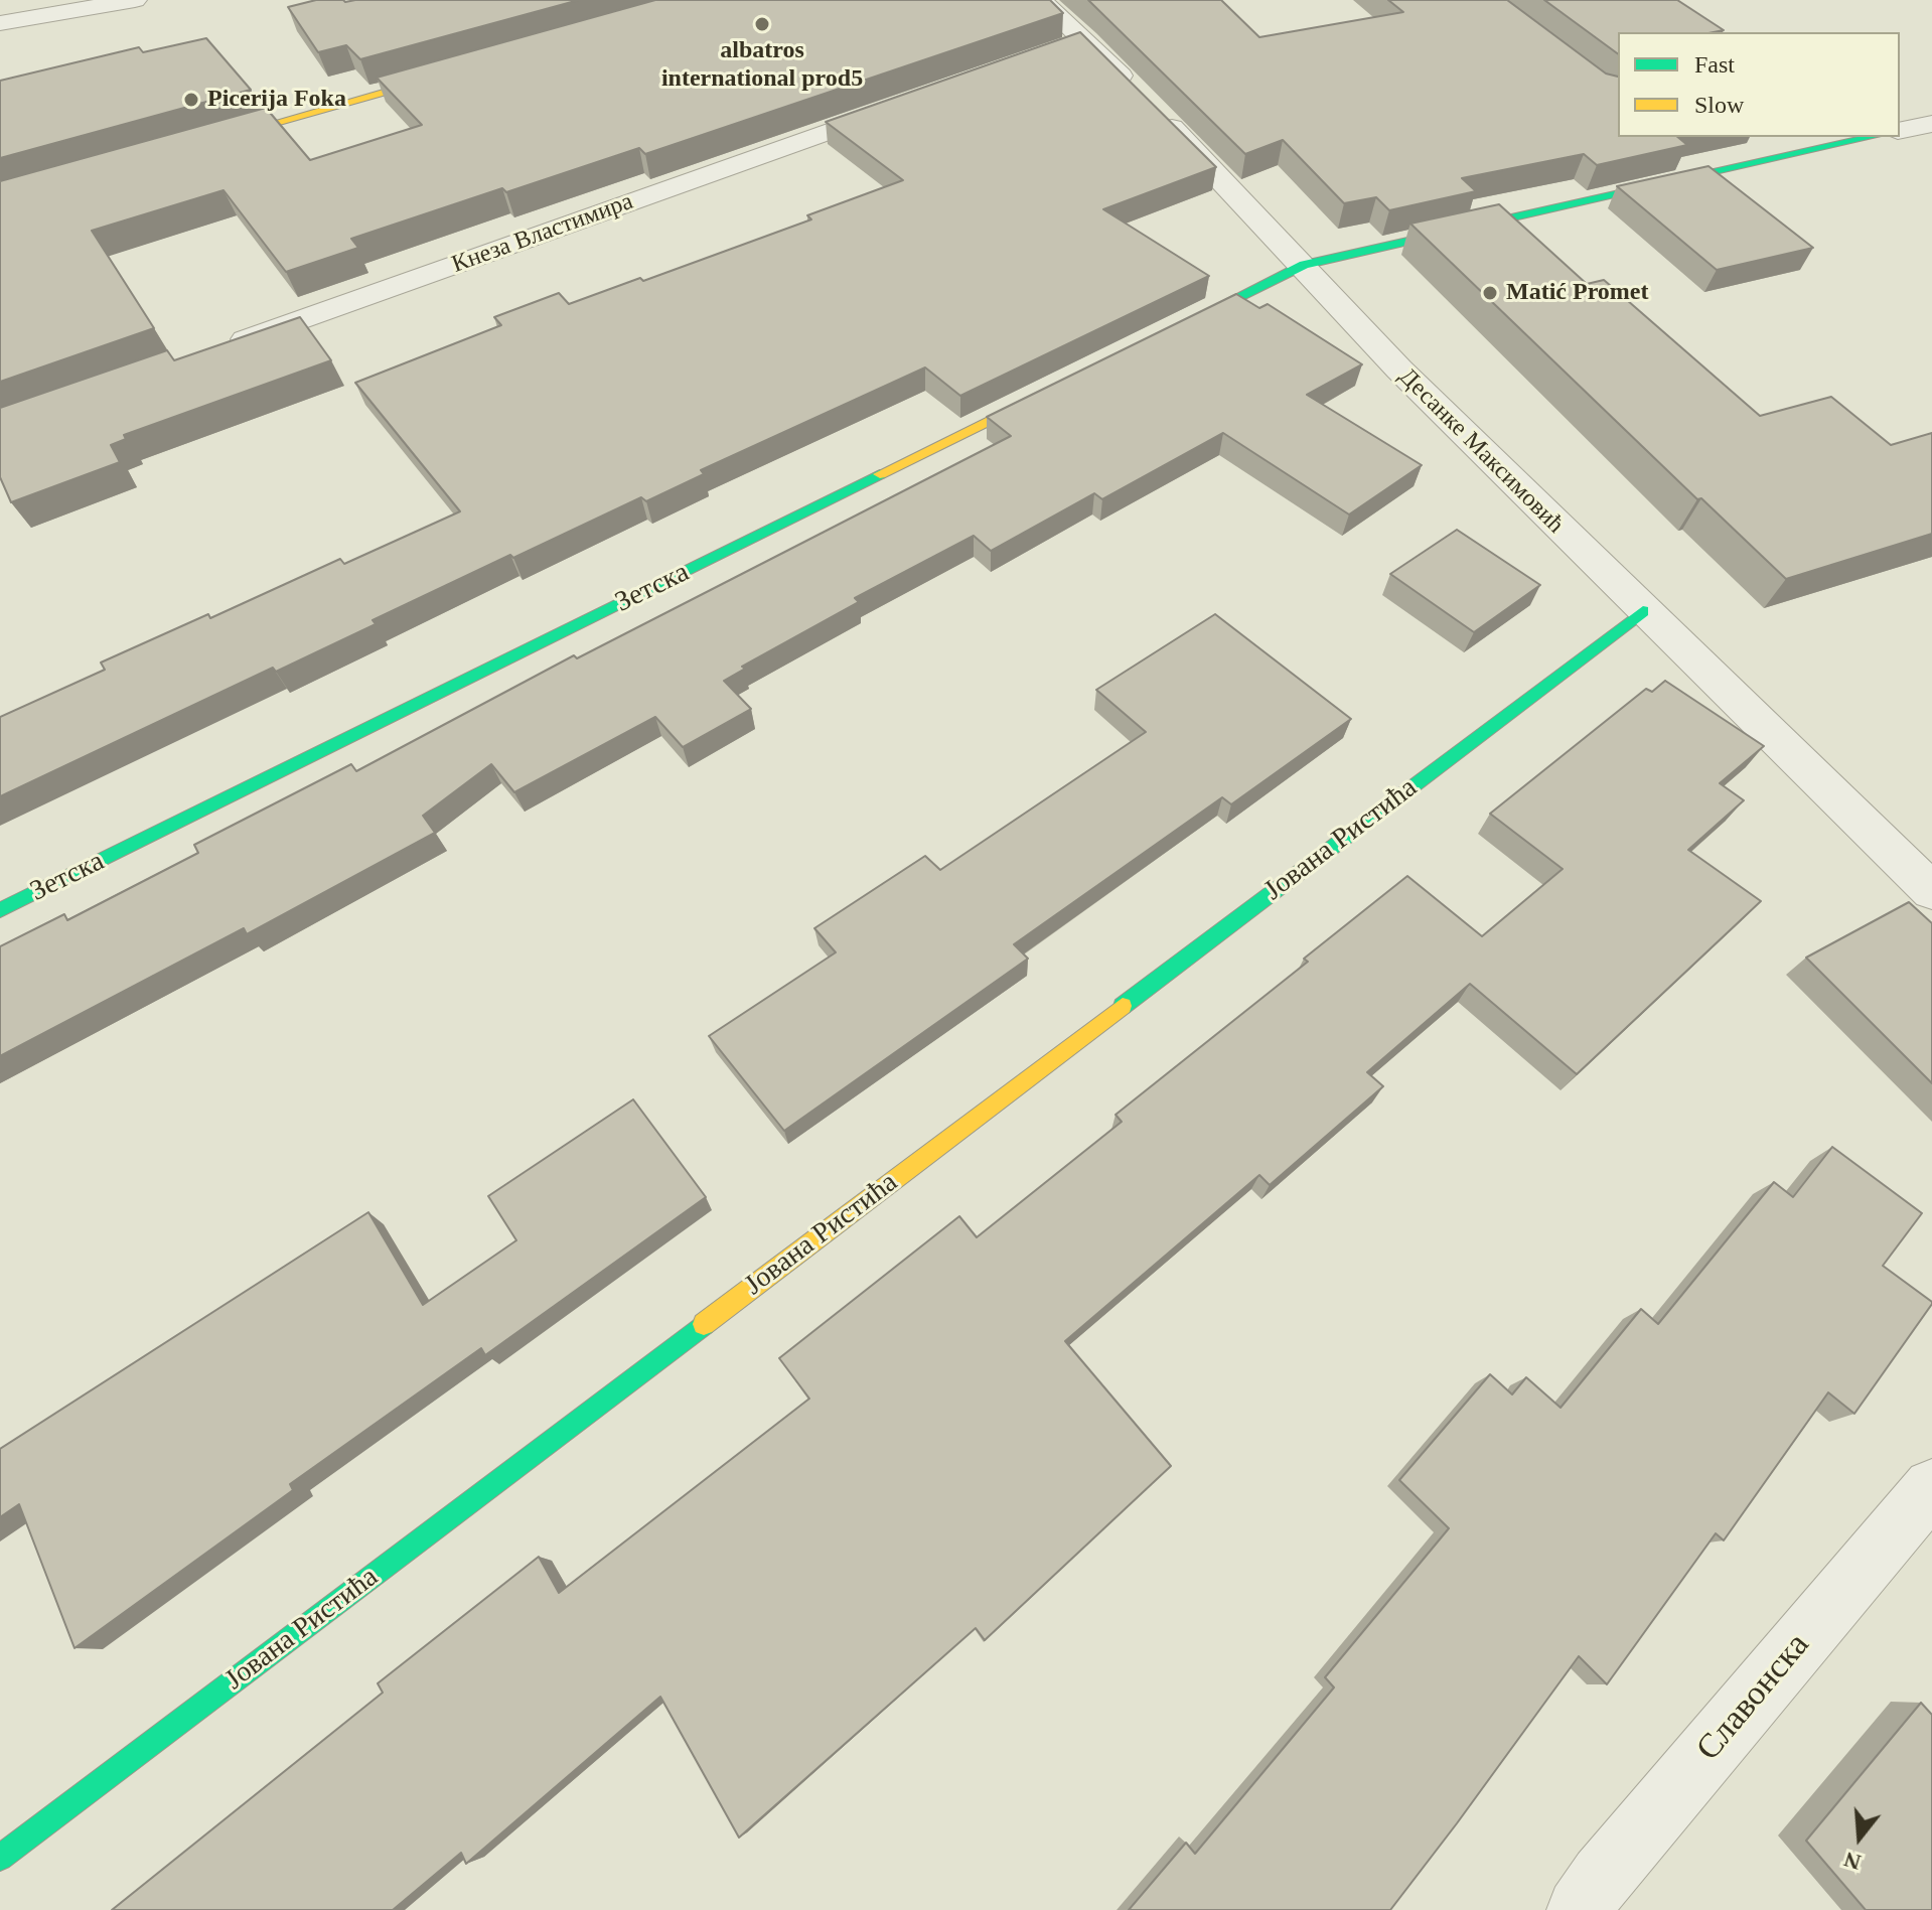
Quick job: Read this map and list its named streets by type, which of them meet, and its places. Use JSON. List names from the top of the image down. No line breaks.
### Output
{"streets":{"street":["Кнеза Властимира","Десанке Максимовић","Зетска","Јована Ристића","Славонска"]},"crossings":[["Десанке Максимовић","Јована Ристића"]],"places":["albatros international prod5","Picerija Foka","Matić Promet"],"legend":["Fast","Slow"],"north":"bottom"}
